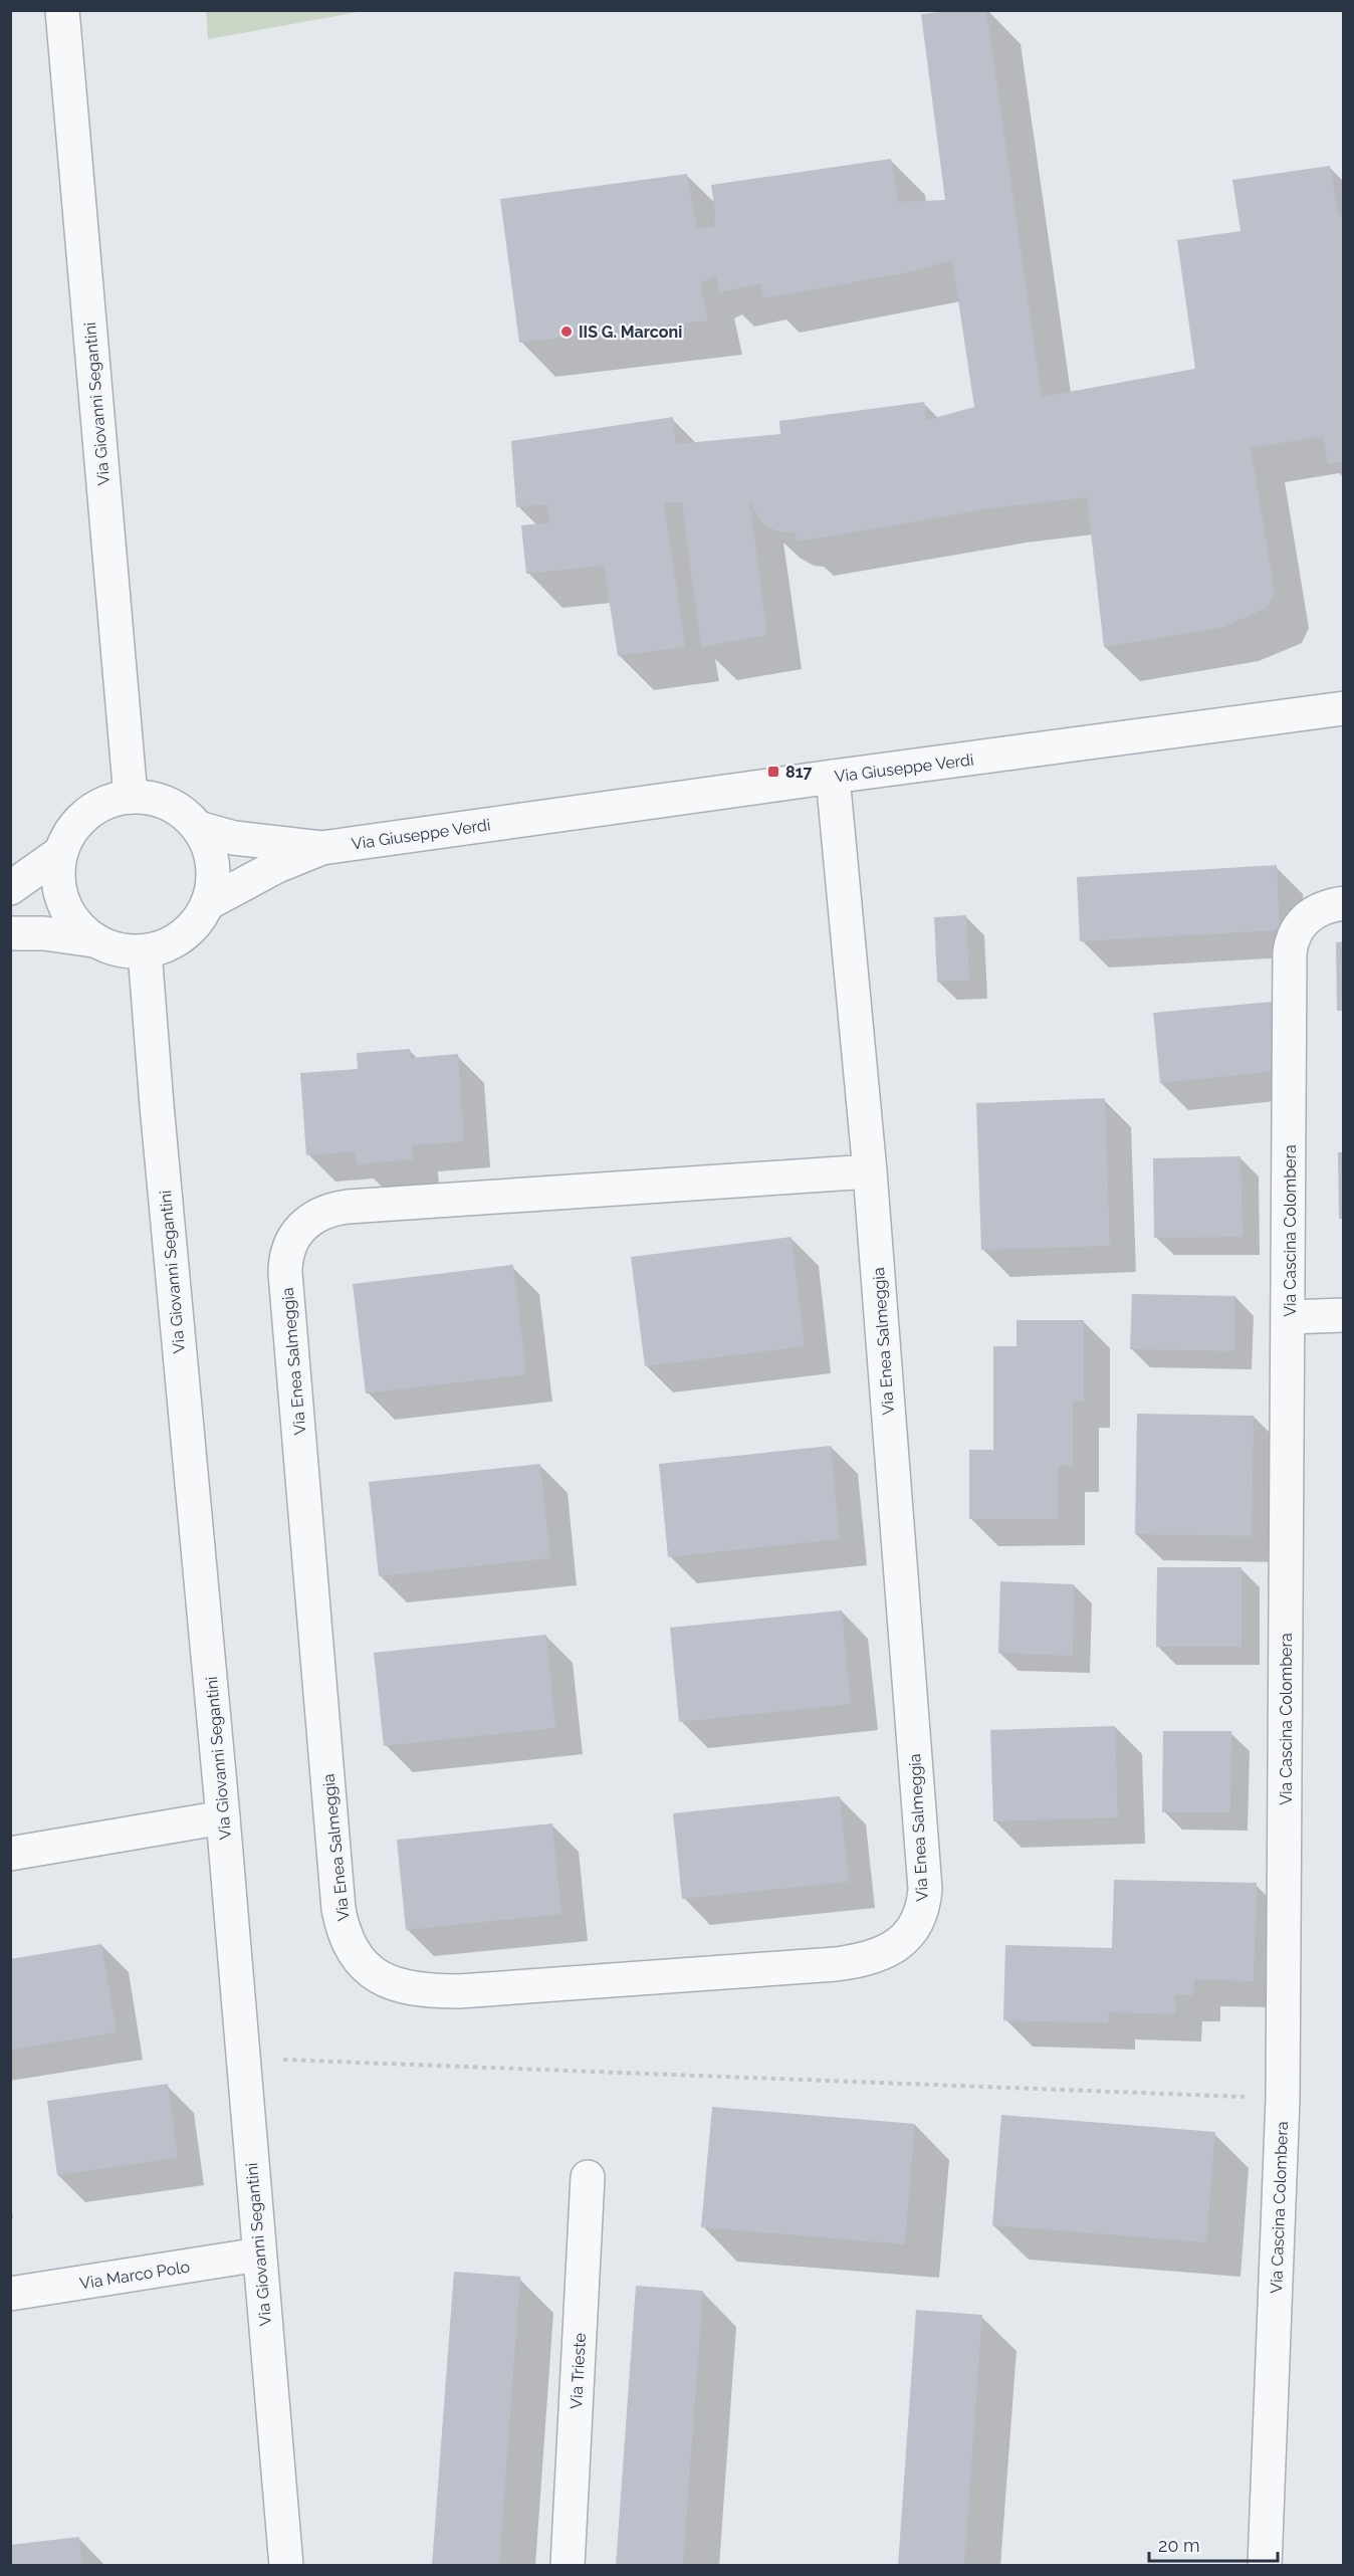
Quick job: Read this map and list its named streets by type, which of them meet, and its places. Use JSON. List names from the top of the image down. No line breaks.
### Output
{"streets":{"street":["Via Giovanni Segantini","Via Giuseppe Verdi","Via Cascina Colombera","Via Enea Salmeggia","Via Marco Polo","Via Trieste"]},"crossings":[["Via Giovanni Segantini","Via Giuseppe Verdi"],["Via Giovanni Segantini","Via Marco Polo"],["Via Giuseppe Verdi","Via Enea Salmeggia"]],"places":{"other":["IIS G. Marconi"],"transit":["817"]},"scale_bar":"20 m"}
